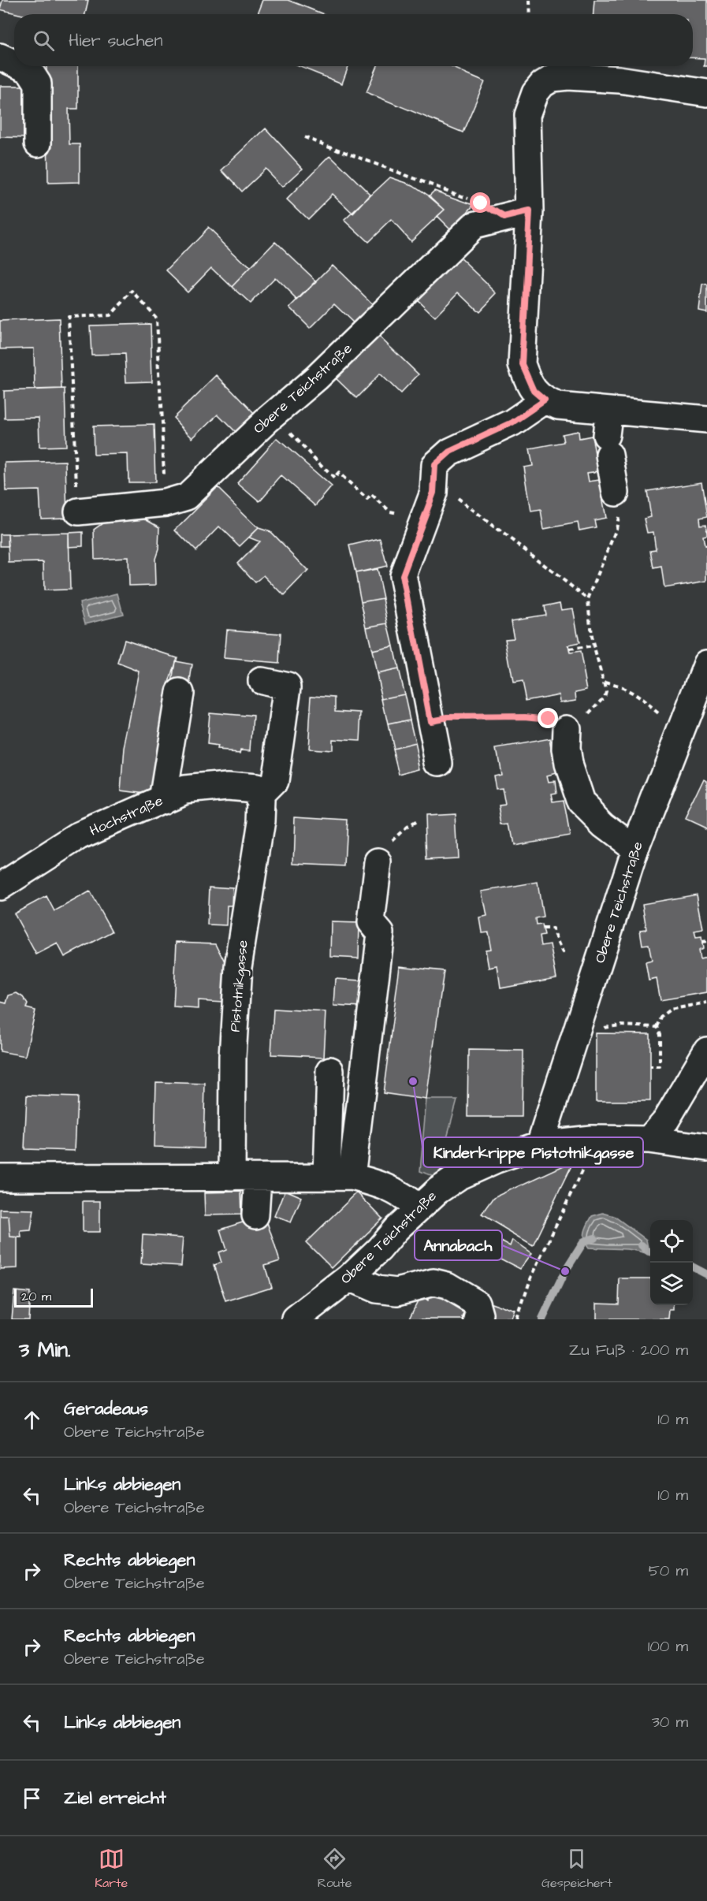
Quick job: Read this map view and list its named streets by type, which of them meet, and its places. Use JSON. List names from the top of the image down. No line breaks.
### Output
{"streets":{"street":["Obere Teichstraße","Hochstraße","Pistotnikgasse"]},"crossings":[["Hochstraße","Pistotnikgasse"]],"places":["Kinderkrippe Pistotnikgasse","Annabach"],"scale_bar":"20 m","page":{"search":"Hier suchen","scale":"20 m","heading":["3 Min.","Zu Fuß · 200 m"],"list":[["Geradeaus","Obere Teichstraße","10 m"],["Links abbiegen","Obere Teichstraße","10 m"],["Rechts abbiegen","Obere Teichstraße","50 m"],["Rechts abbiegen","Obere Teichstraße","100 m"],["Links abbiegen","30 m"],"Ziel erreicht"],"nav":["Karte","Route","Gespeichert"]}}
